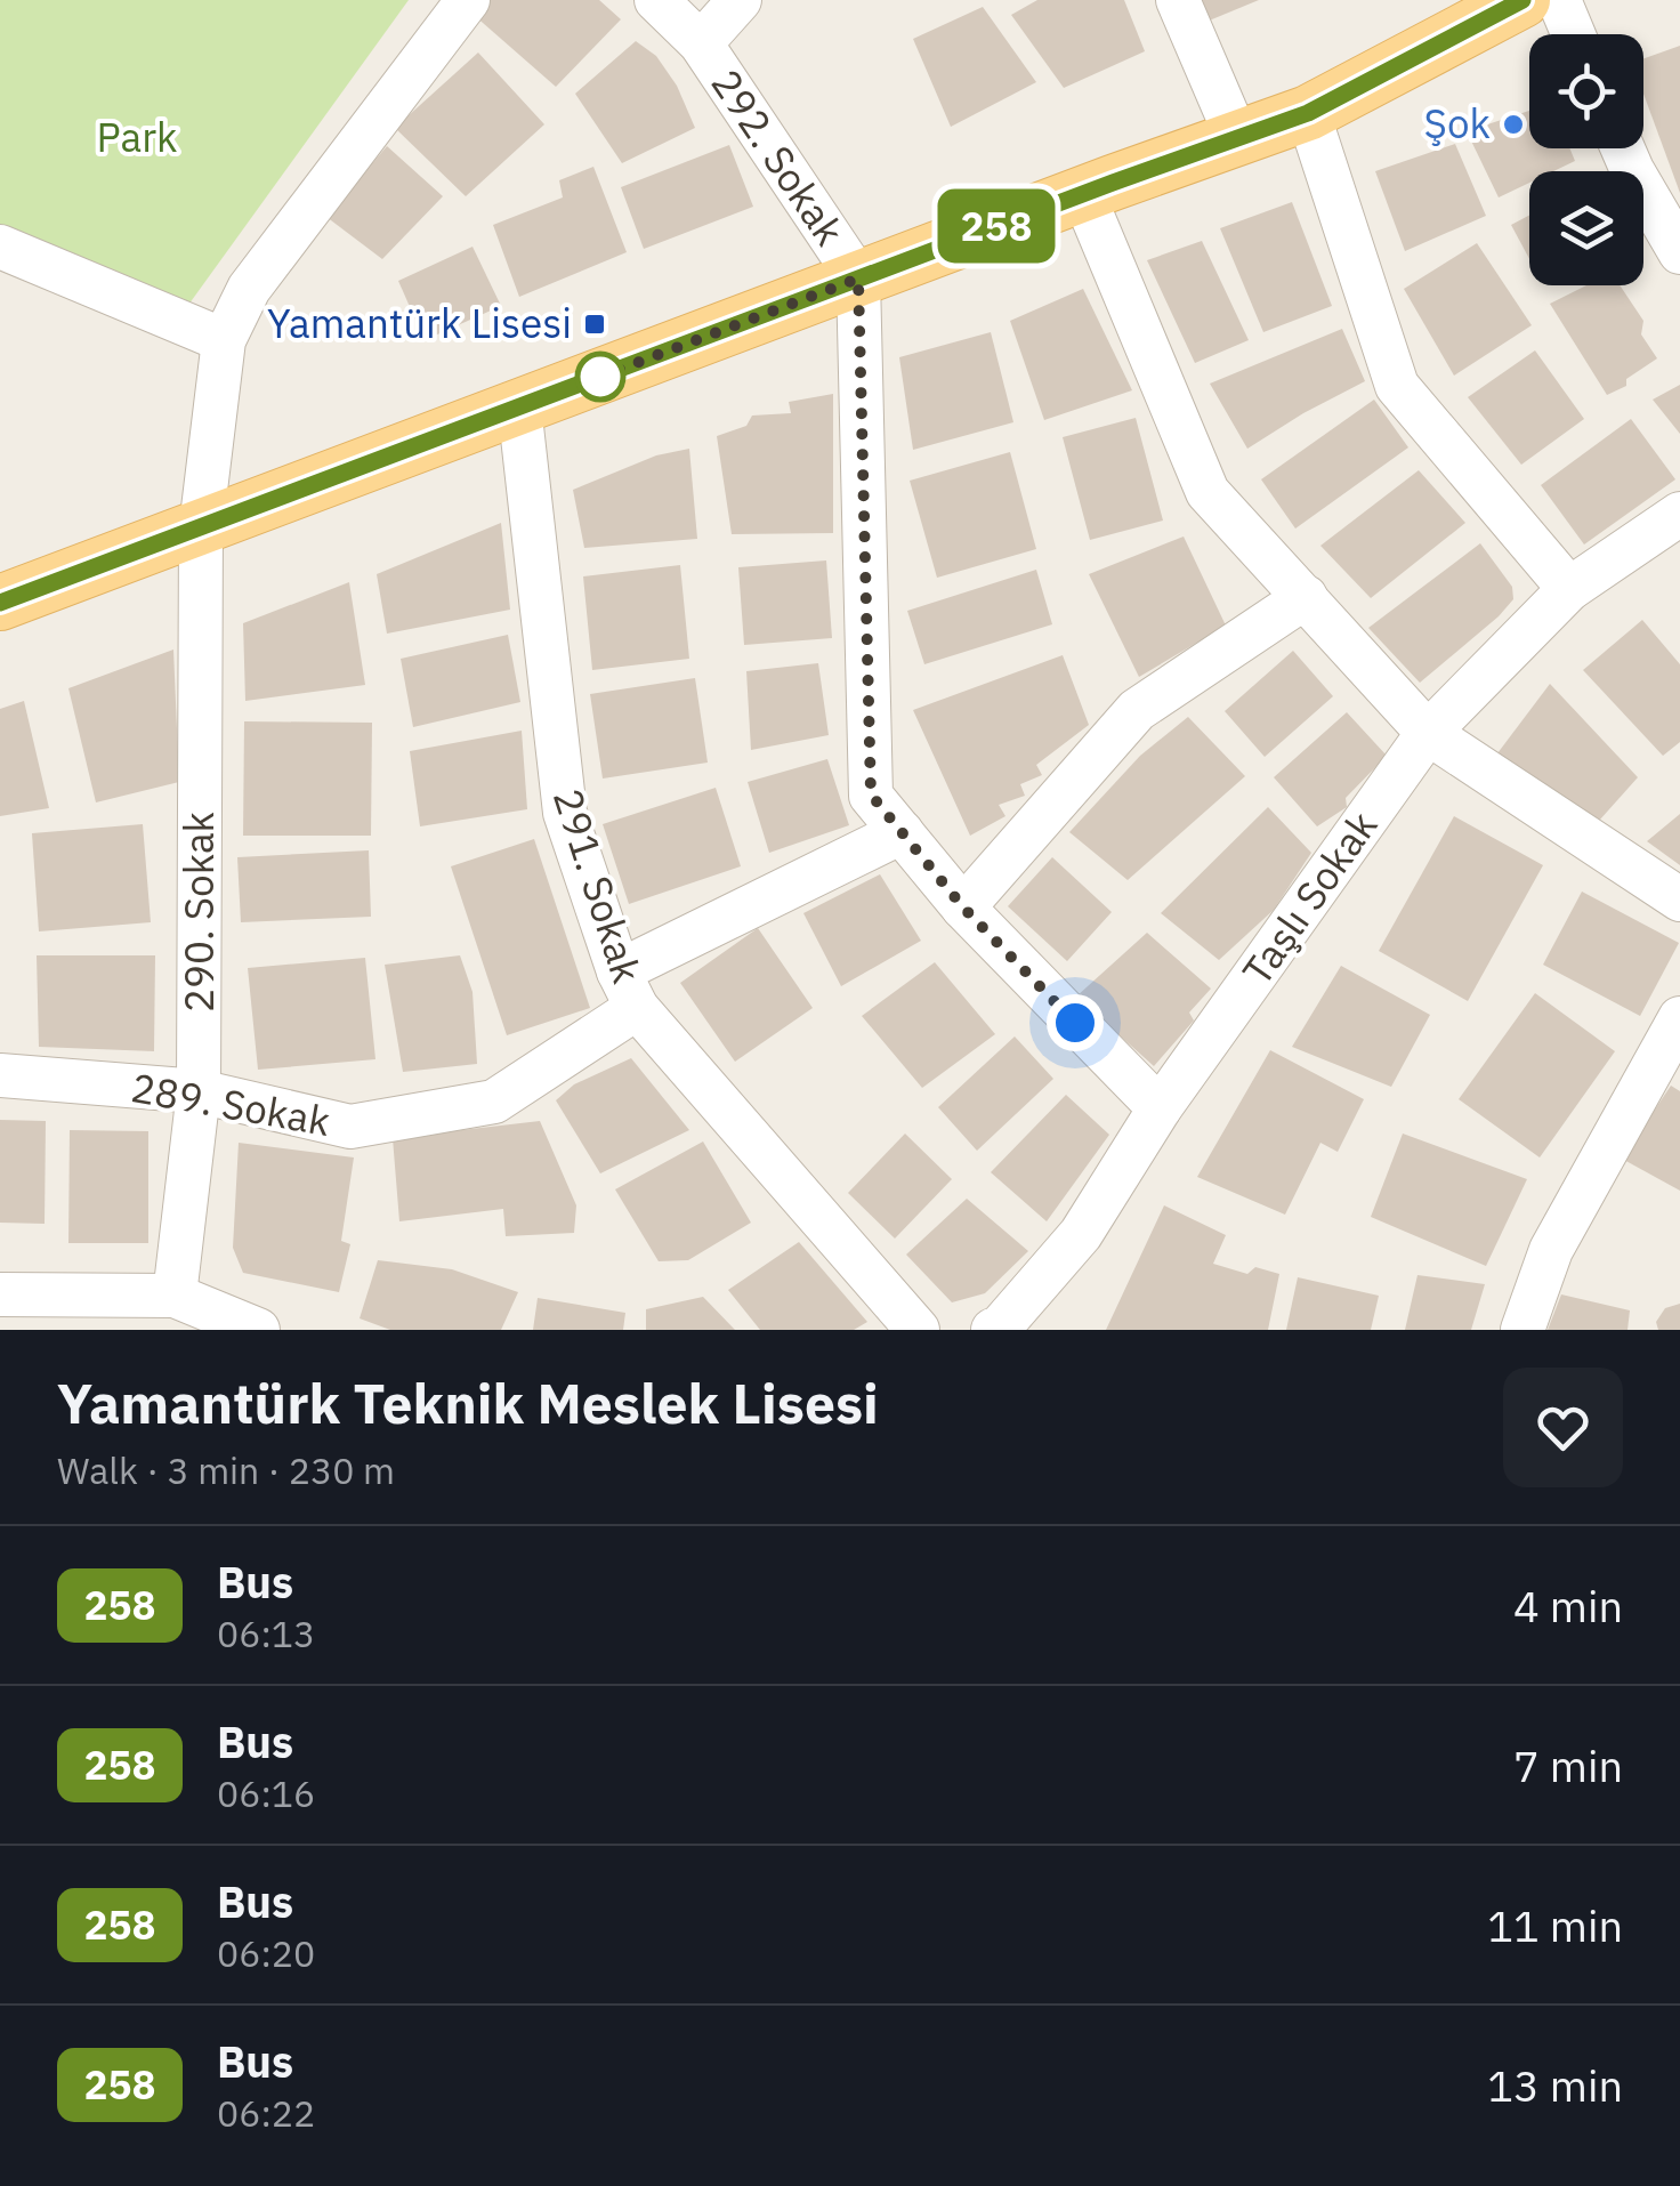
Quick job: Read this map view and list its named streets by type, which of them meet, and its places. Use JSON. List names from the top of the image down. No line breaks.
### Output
{"streets":{"street":["292. Sokak","291. Sokak","Taşlı Sokak","290. Sokak","289. Sokak"]},"crossings":[["292. Sokak","Taşlı Sokak"],["292. Sokak","289. Sokak"],["291. Sokak","289. Sokak"],["290. Sokak","289. Sokak"]],"parks":["Park"],"places":{"other":["Şok"],"transit":["Yamantürk Lisesi"]},"lines":["bus line 258"],"page":{"on_map":"258","heading":["Yamantürk Teknik Meslek Lisesi","Walk · 3 min · 230 m"],"list":[{"mark":"258","name":"Bus","note":"06:13","value":"4 min"},{"mark":"258","name":"Bus","note":"06:16","value":"7 min"},{"mark":"258","name":"Bus","note":"06:20","value":"11 min"},{"mark":"258","name":"Bus","note":"06:22","value":"13 min"}]}}
